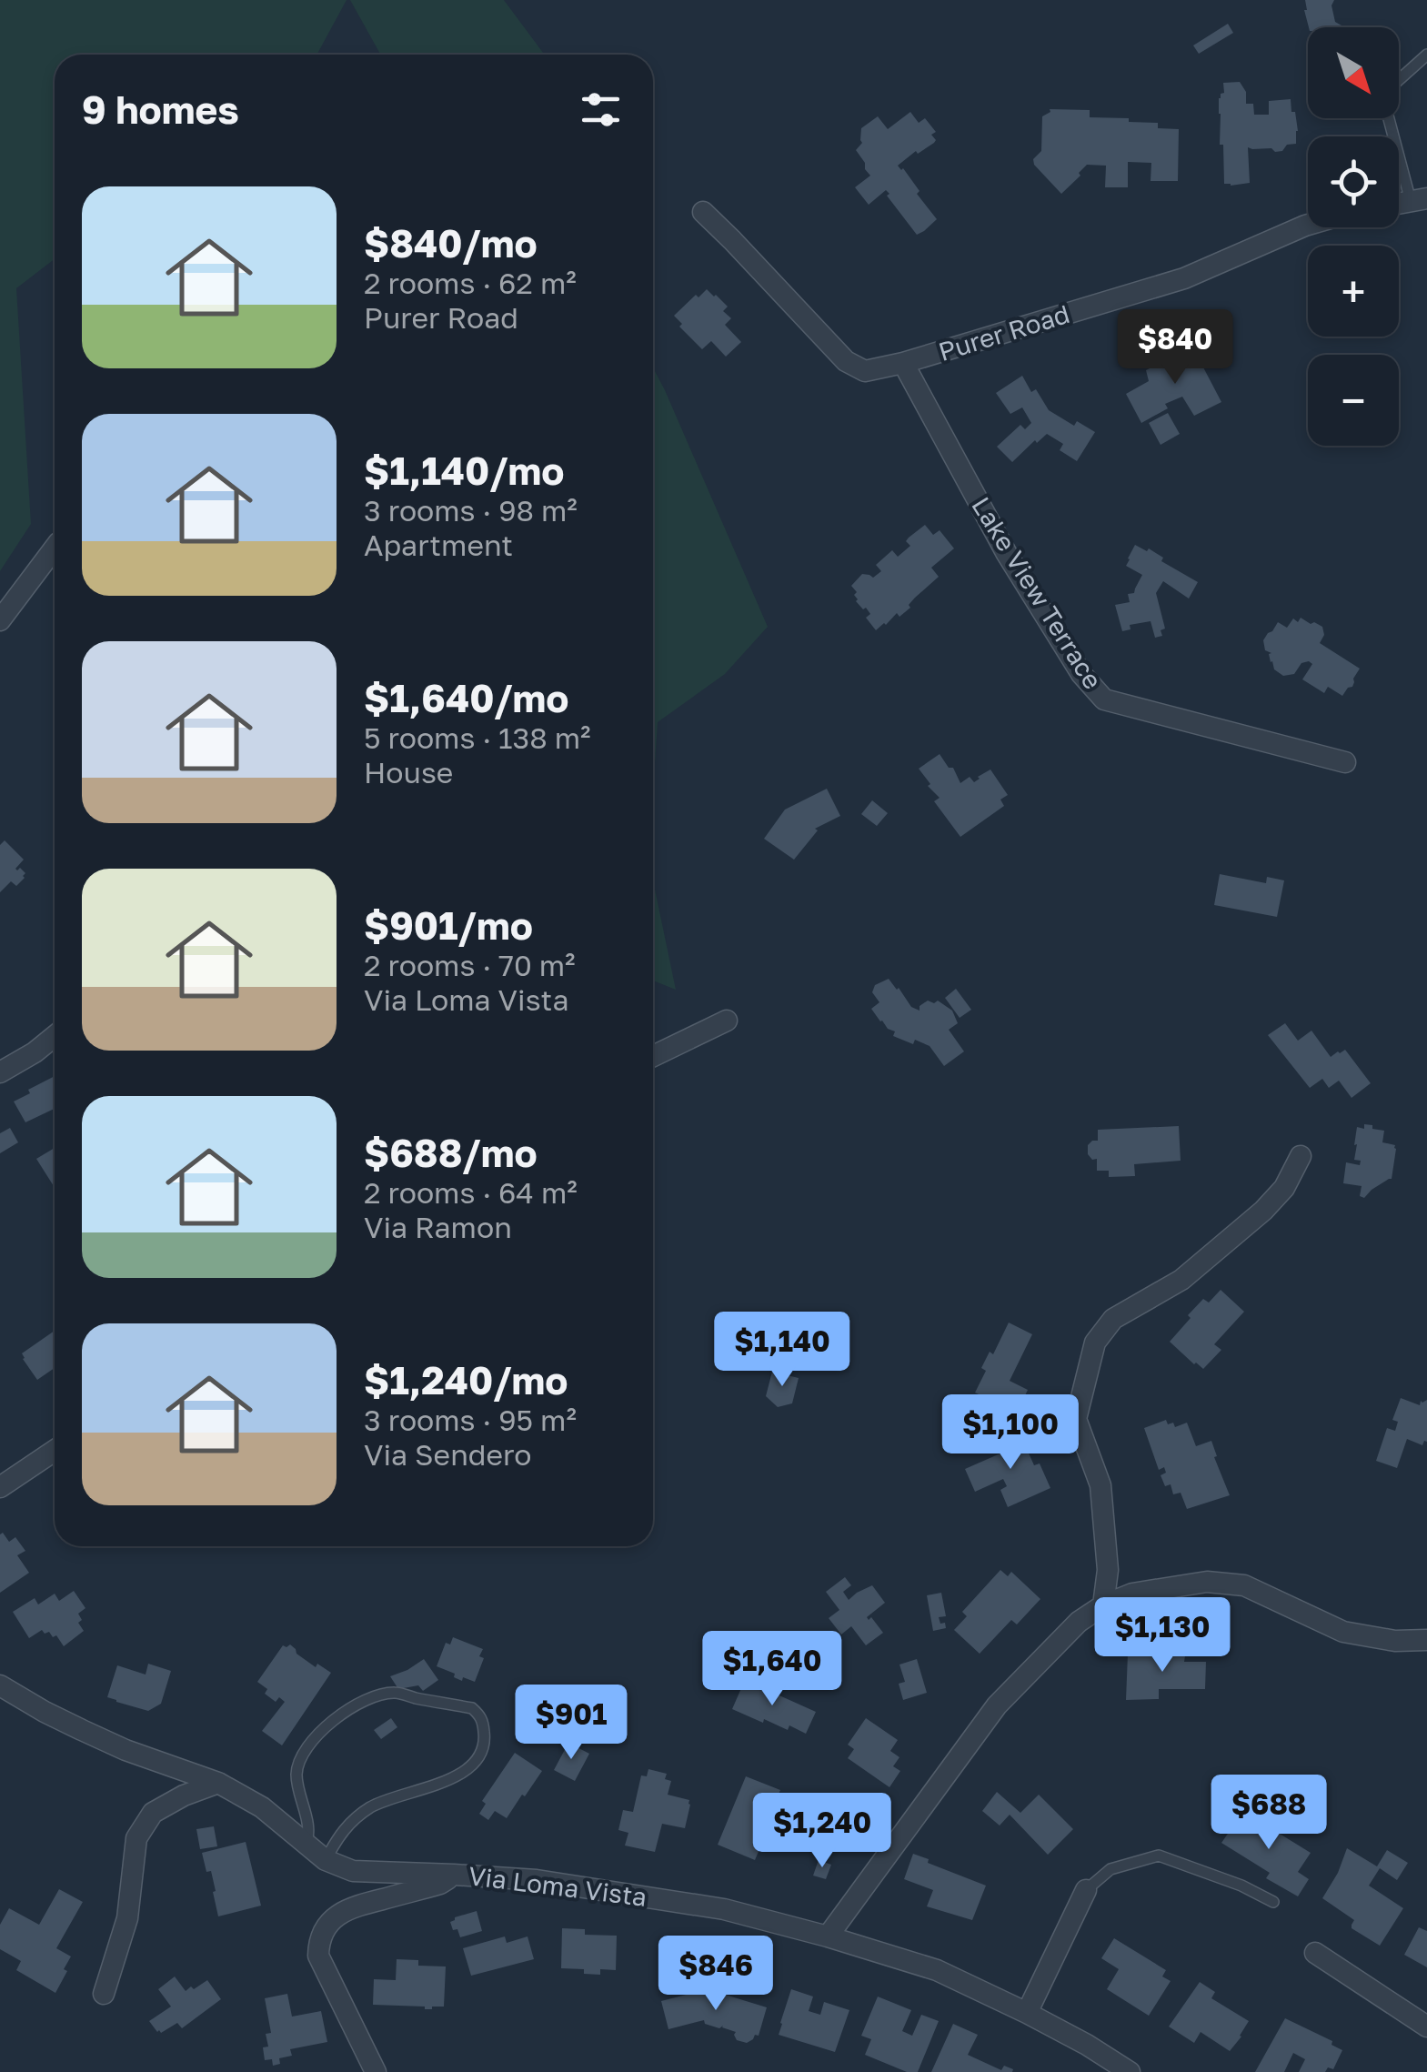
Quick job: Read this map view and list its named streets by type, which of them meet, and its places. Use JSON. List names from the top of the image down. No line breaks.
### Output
{"streets":{"street":["Purer Road","Lake View Terrace","Via Loma Vista"]},"crossings":[["Purer Road","Lake View Terrace"]],"north":"bottom right","page":{"map_buttons":["+","−"],"heading":"9 homes","list":[{"name":"$840/mo","note":"2 rooms · 62 m² · Purer Road"},{"name":"$1,140/mo","note":"3 rooms · 98 m² · Apartment"},{"name":"$1,640/mo","note":"5 rooms · 138 m² · House"},{"name":"$901/mo","note":"2 rooms · 70 m² · Via Loma Vista"},{"name":"$688/mo","note":"2 rooms · 64 m² · Via Ramon"},{"name":"$1,240/mo","note":"3 rooms · 95 m² · Via Sendero"}],"price":["$840","$1,140","$1,100","$1,130","$1,640","$901","$688","$1,240","$846"]}}
